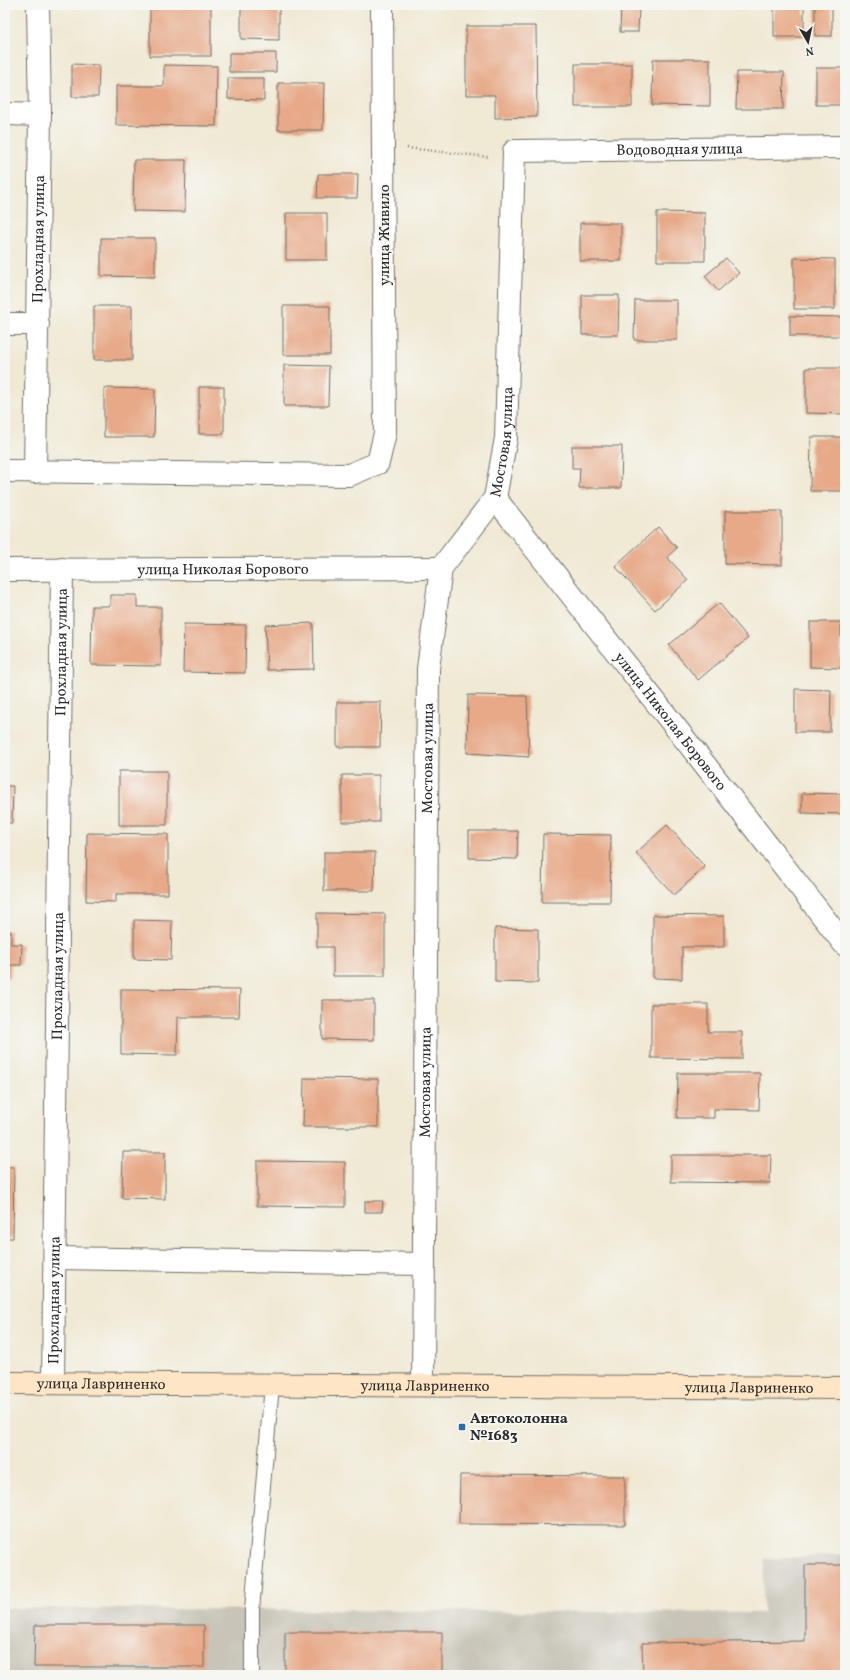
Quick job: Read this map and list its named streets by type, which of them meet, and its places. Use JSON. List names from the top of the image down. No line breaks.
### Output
{"streets":{"street":["Водоводная улица","улица Живило","Прохладная улица","Мостовая улица","улица Николая Борового","улица Лавриненко"]},"crossings":[["Водоводная улица","Мостовая улица"],["улица Живило","Прохладная улица"],["Прохладная улица","улица Николая Борового"],["Прохладная улица","улица Лавриненко"],["Мостовая улица","улица Николая Борового"],["Мостовая улица","улица Лавриненко"]],"places":{"transit":["Автоколонна №1683"]},"north":"bottom"}
